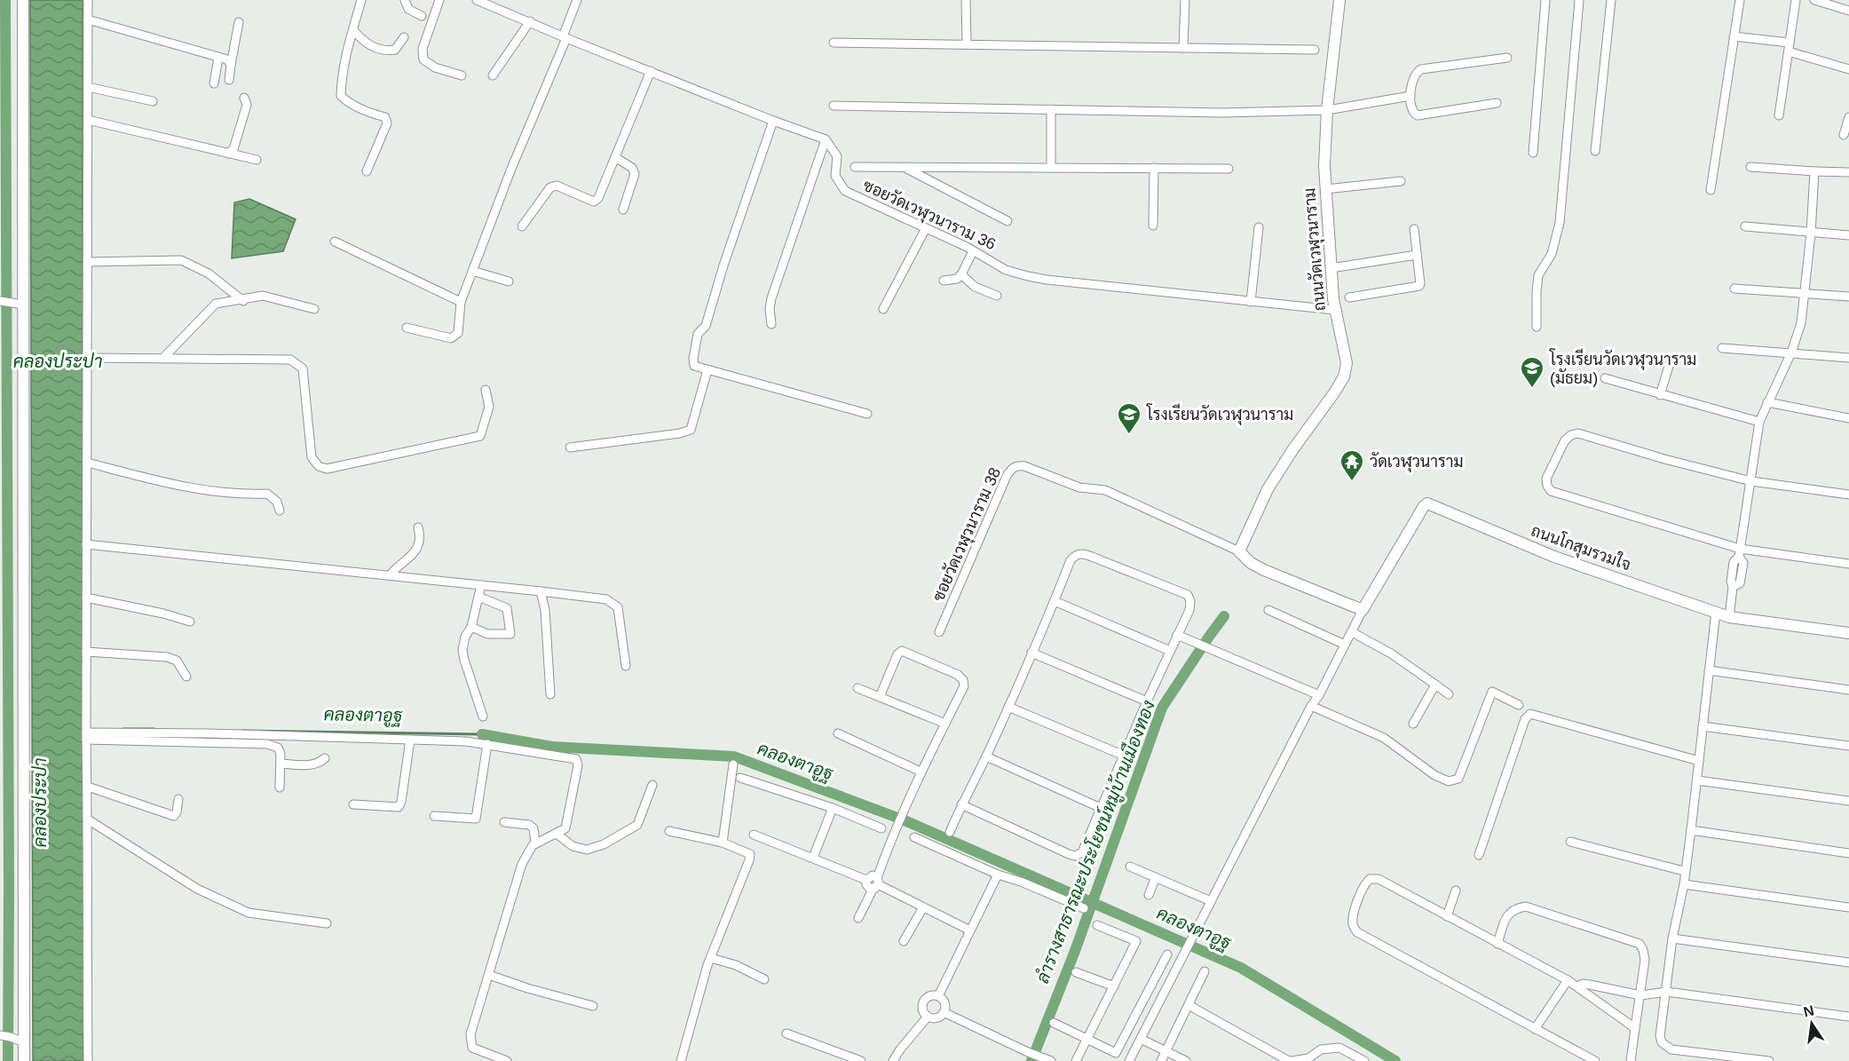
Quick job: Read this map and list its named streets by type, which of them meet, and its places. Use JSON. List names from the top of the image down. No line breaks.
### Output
{"streets":{"street":["ซอยวัดเวฬุวนาราม 36","ถนนวัดเวฬุวนาราม","ซอยวัดเวฬุวนาราม 38","ถนนโกสุมรวมใจ"]},"crossings":[["ซอยวัดเวฬุวนาราม 36","ถนนวัดเวฬุวนาราม"],["ถนนวัดเวฬุวนาราม","ซอยวัดเวฬุวนาราม 38"]],"water":["คลองประปา","คลองตาอูฐ","ลำรางสาธารณะประโยชน์หมู่บ้านเมืองทอง"],"places":{"school or university":["โรงเรียนวัดเวฬุวนาราม (มัธยม)","โรงเรียนวัดเวฬุวนาราม"],"temple":["วัดเวฬุวนาราม"]},"north":"top"}
